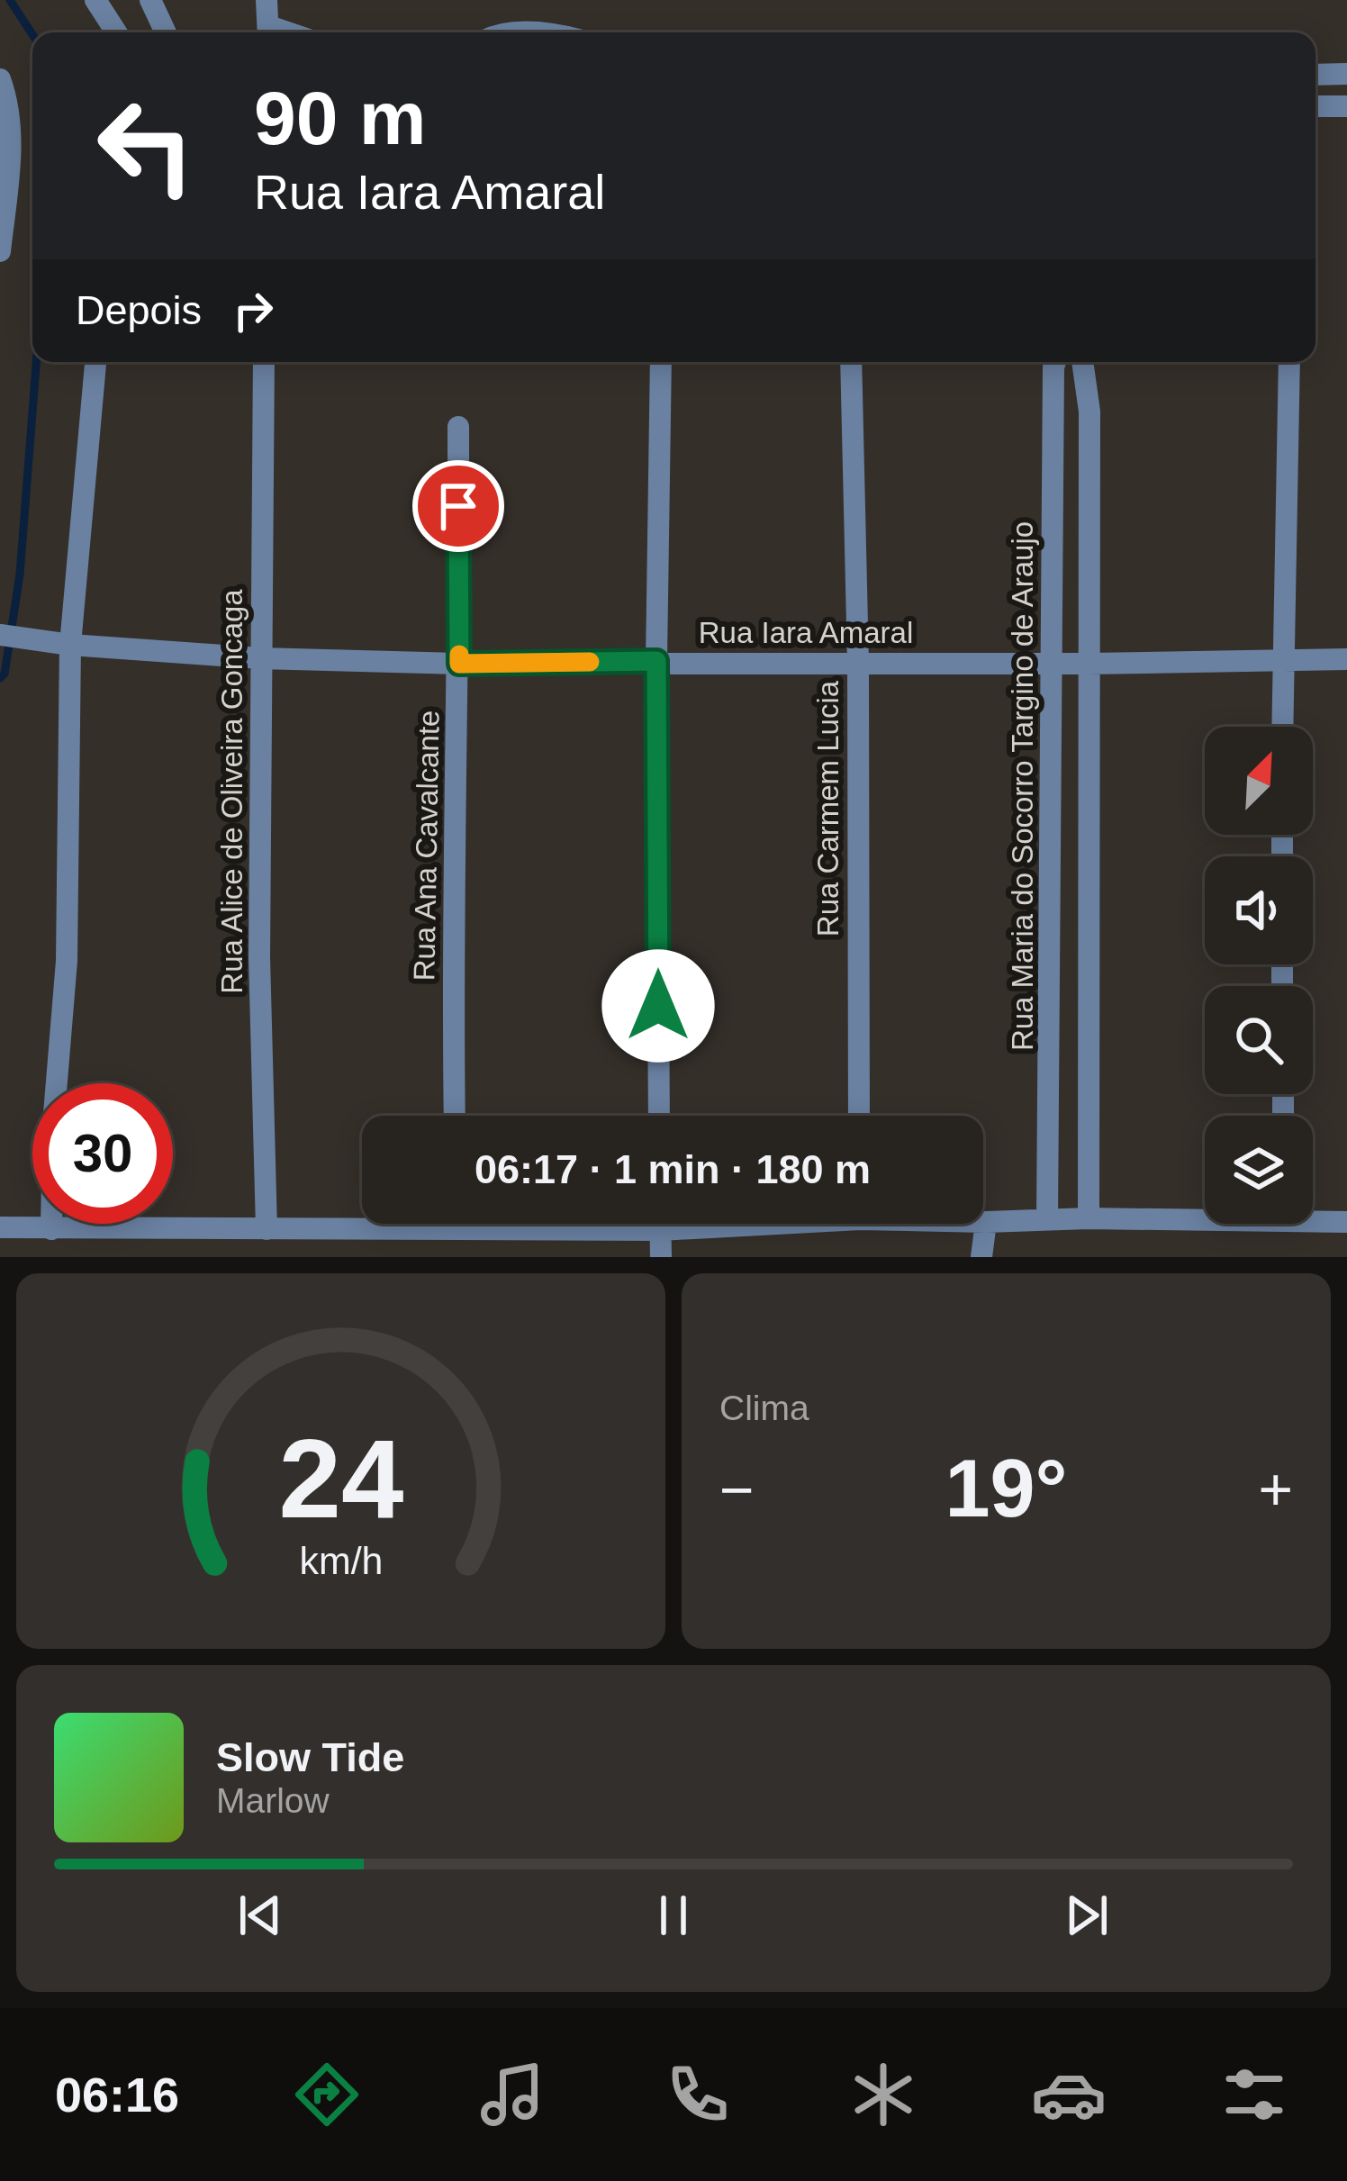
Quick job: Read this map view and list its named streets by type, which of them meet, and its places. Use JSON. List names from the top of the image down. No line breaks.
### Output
{"streets":{"street":["Rua Iara Amaral","Rua Maria do Socorro Targino de Araujo","Rua Alice de Oliveira Goncaga","Rua Carmem Lucia","Rua Ana Cavalcante"]},"crossings":[["Rua Iara Amaral","Rua Maria do Socorro Targino de Araujo"],["Rua Iara Amaral","Rua Alice de Oliveira Goncaga"],["Rua Iara Amaral","Rua Carmem Lucia"],["Rua Iara Amaral","Rua Ana Cavalcante"]],"north":"top right","page":{"turn":["90 m","Rua Iara Amaral"],"then":"Depois","limit":"30","trip":"06:17 · 1 min · 180 m","tile":"Clima","heat":["−","19°","+"],"song":["Slow Tide","Marlow"],"tabs":"06:16","gauge":["24","km/h"]}}
